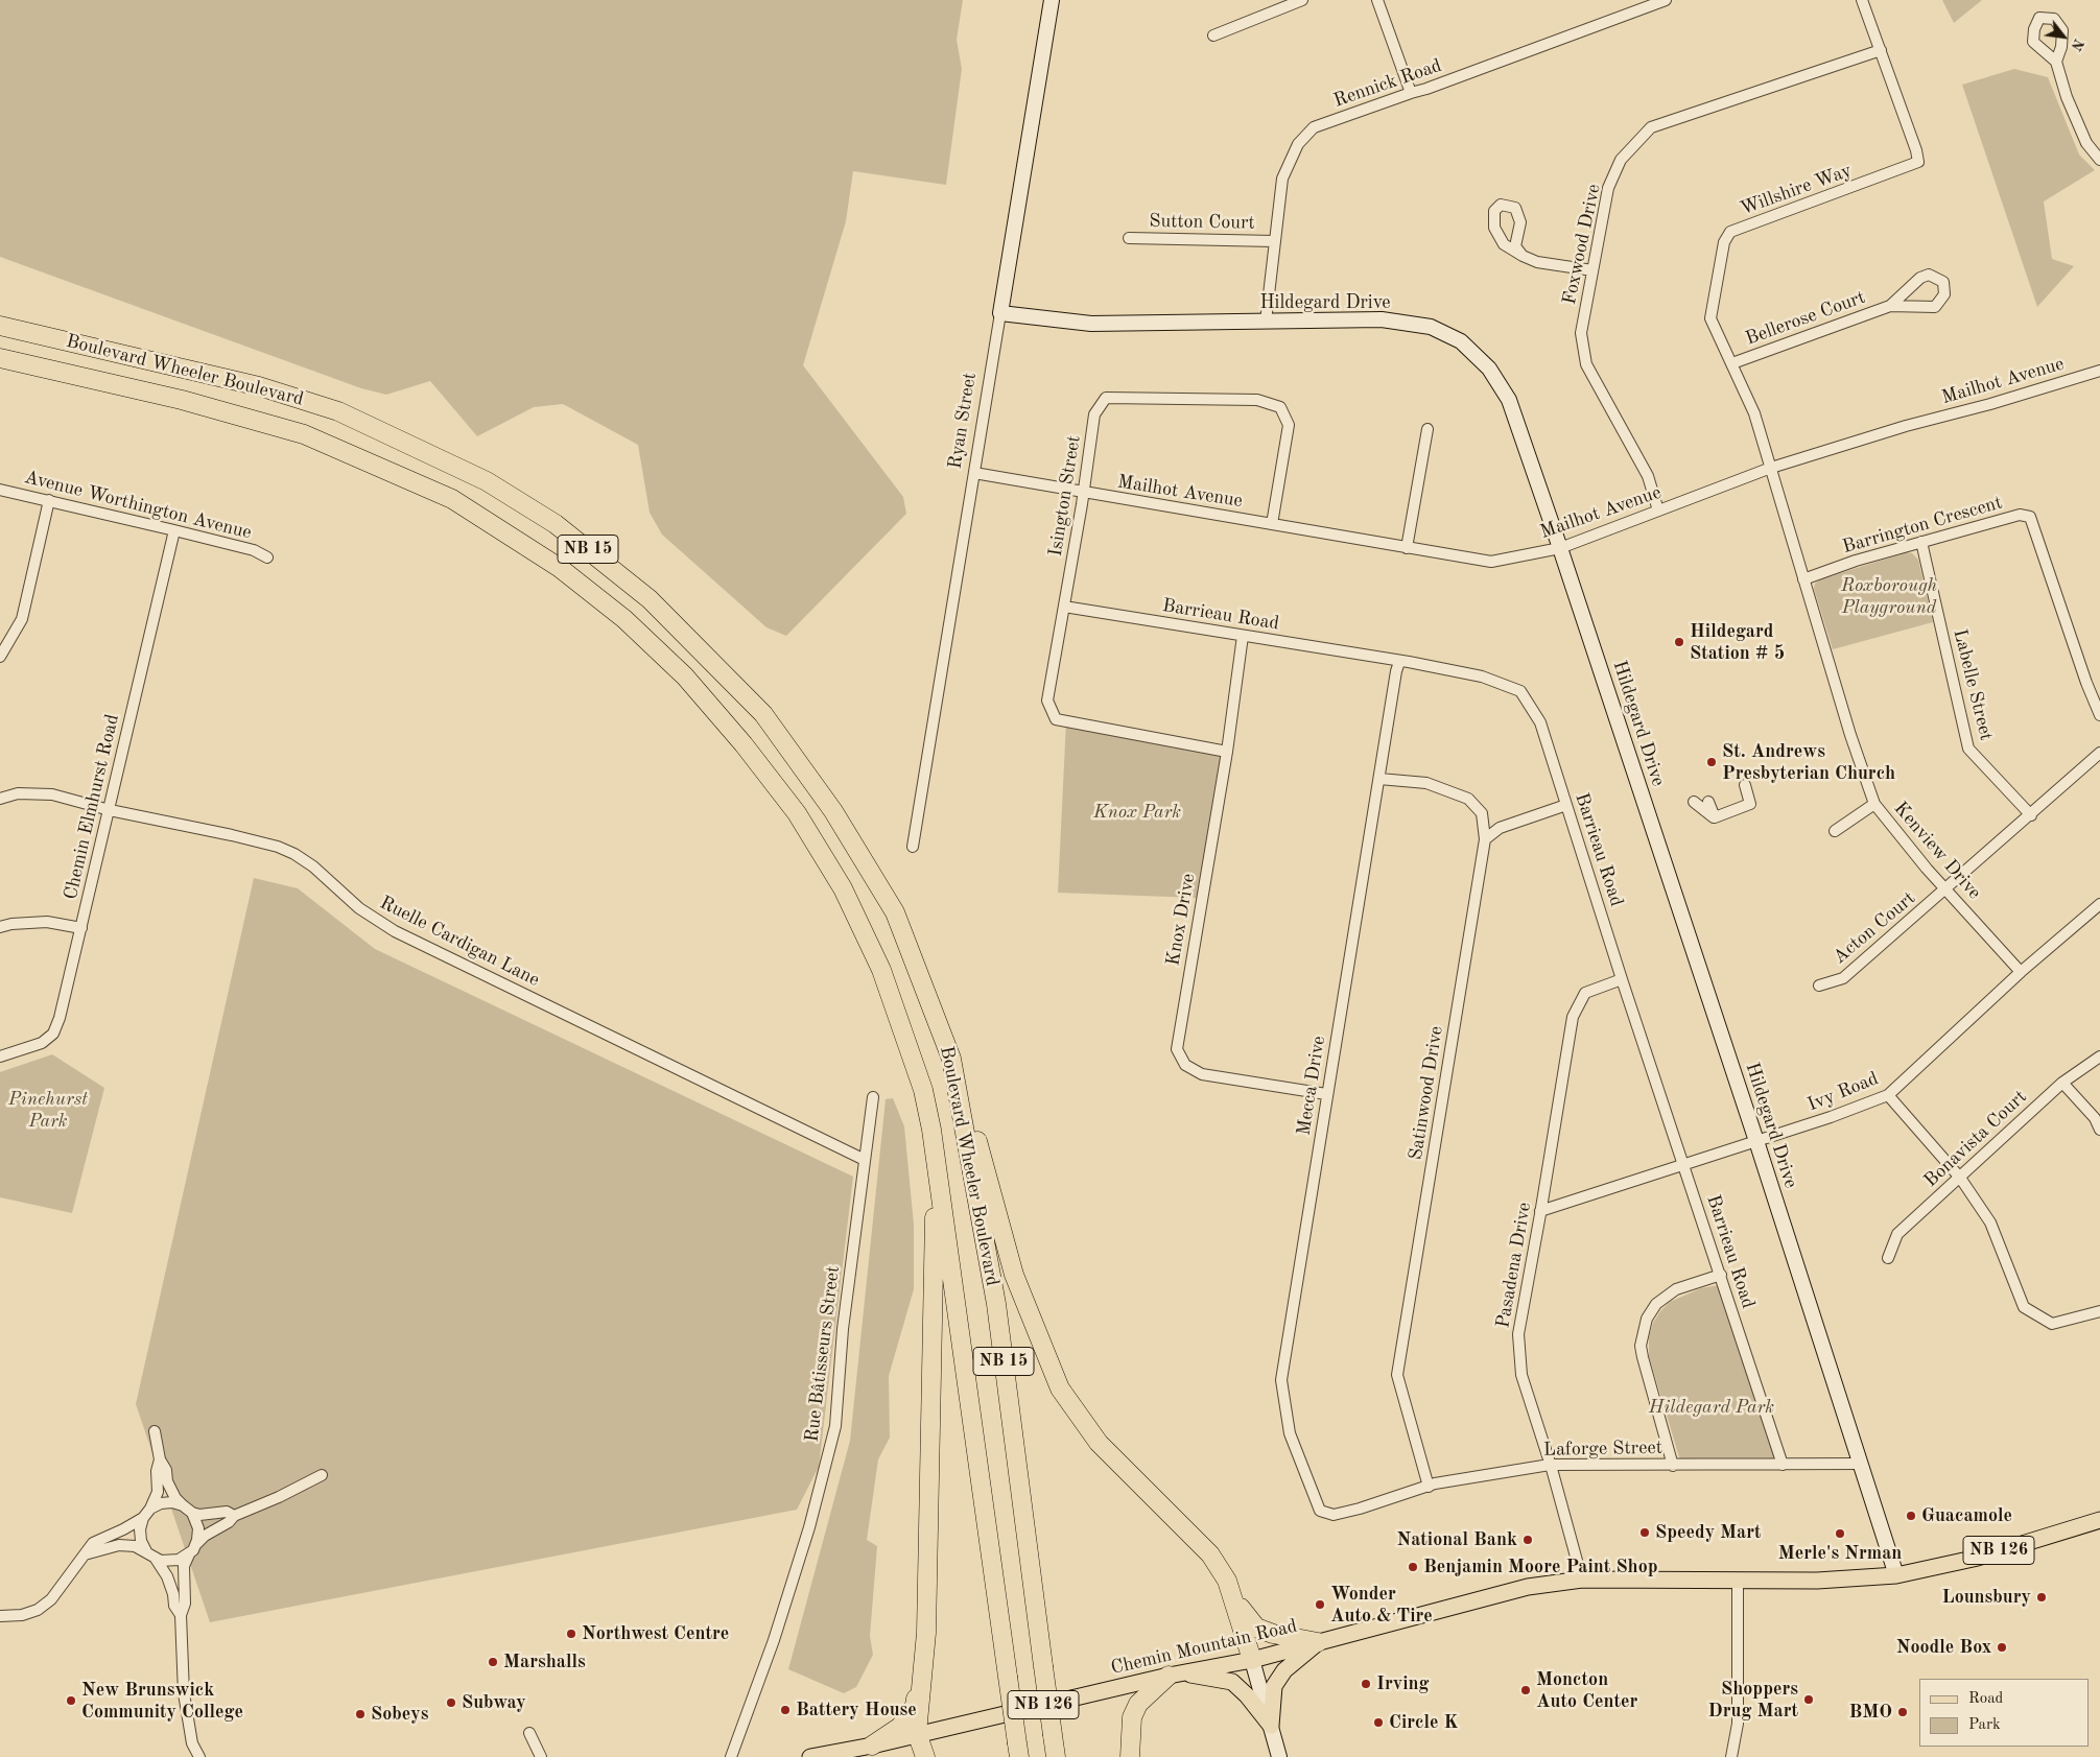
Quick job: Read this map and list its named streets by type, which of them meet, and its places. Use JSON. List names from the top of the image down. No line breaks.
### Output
{"streets":{"highway":["Boulevard Wheeler Boulevard","NB 15"],"main road":["NB 126","Chemin Mountain Road"],"street":["Rennick Road","Willshire Way","Sutton Court","Foxwood Drive","Hildegard Drive","Bellerose Court","Mailhot Avenue","Ryan Street","Isington Street","Avenue Worthington Avenue","Barrington Crescent","Barrieau Road","Labelle Street","Chemin Elmhurst Road","Kenview Drive","Knox Drive","Acton Court","Ruelle Cardigan Lane","Mecca Drive","Ivy Road","Satinwood Drive","Bonavista Court","Pasadena Drive","Rue Bâtisseurs Street","Laforge Street"]},"crossings":[["Rennick Road","Sutton Court"],["Rennick Road","Hildegard Drive"],["Willshire Way","Foxwood Drive"],["Willshire Way","Bellerose Court"],["Willshire Way","Mailhot Avenue"],["Willshire Way","Kenview Drive"],["Foxwood Drive","Mailhot Avenue"],["Hildegard Drive","Mailhot Avenue"],["Hildegard Drive","Ryan Street"],["Hildegard Drive","Ivy Road"],["Hildegard Drive","Laforge Street"],["Hildegard Drive","Chemin Mountain Road"],["Mailhot Avenue","Ryan Street"],["Mailhot Avenue","Isington Street"],["Mailhot Avenue","Kenview Drive"],["Isington Street","Barrieau Road"],["Isington Street","Knox Drive"],["Avenue Worthington Avenue","Chemin Elmhurst Road"],["Barrington Crescent","Labelle Street"],["Barrington Crescent","Kenview Drive"],["Barrieau Road","Knox Drive"],["Barrieau Road","Mecca Drive"],["Barrieau Road","Ivy Road"],["Barrieau Road","Pasadena Drive"],["Barrieau Road","Laforge Street"],["Chemin Elmhurst Road","Ruelle Cardigan Lane"],["Kenview Drive","Acton Court"],["Kenview Drive","Ivy Road"],["Knox Drive","Mecca Drive"],["Ruelle Cardigan Lane","Rue Bâtisseurs Street"],["Mecca Drive","Satinwood Drive"],["Mecca Drive","Laforge Street"],["Ivy Road","Pasadena Drive"],["Satinwood Drive","Laforge Street"],["Pasadena Drive","Laforge Street"],["Pasadena Drive","Chemin Mountain Road"]],"parks":["Roxborough Playground","Knox Park","Pinehurst Park","Hildegard Park"],"places":["Hildegard Station # 5","St. Andrews Presbyterian Church","Guacamole","Speedy Mart","Merle's Nrman","National Bank","Benjamin Moore Paint Shop","Lounsbury","Wonder Auto & Tire","Northwest Centre","Noodle Box","Marshalls","Irving","Moncton Auto Center","Shoppers Drug Mart","New Brunswick Community College","Subway","Battery House","BMO","Sobeys","Circle K"],"legend":["Road","Park"],"north":"bottom right"}
